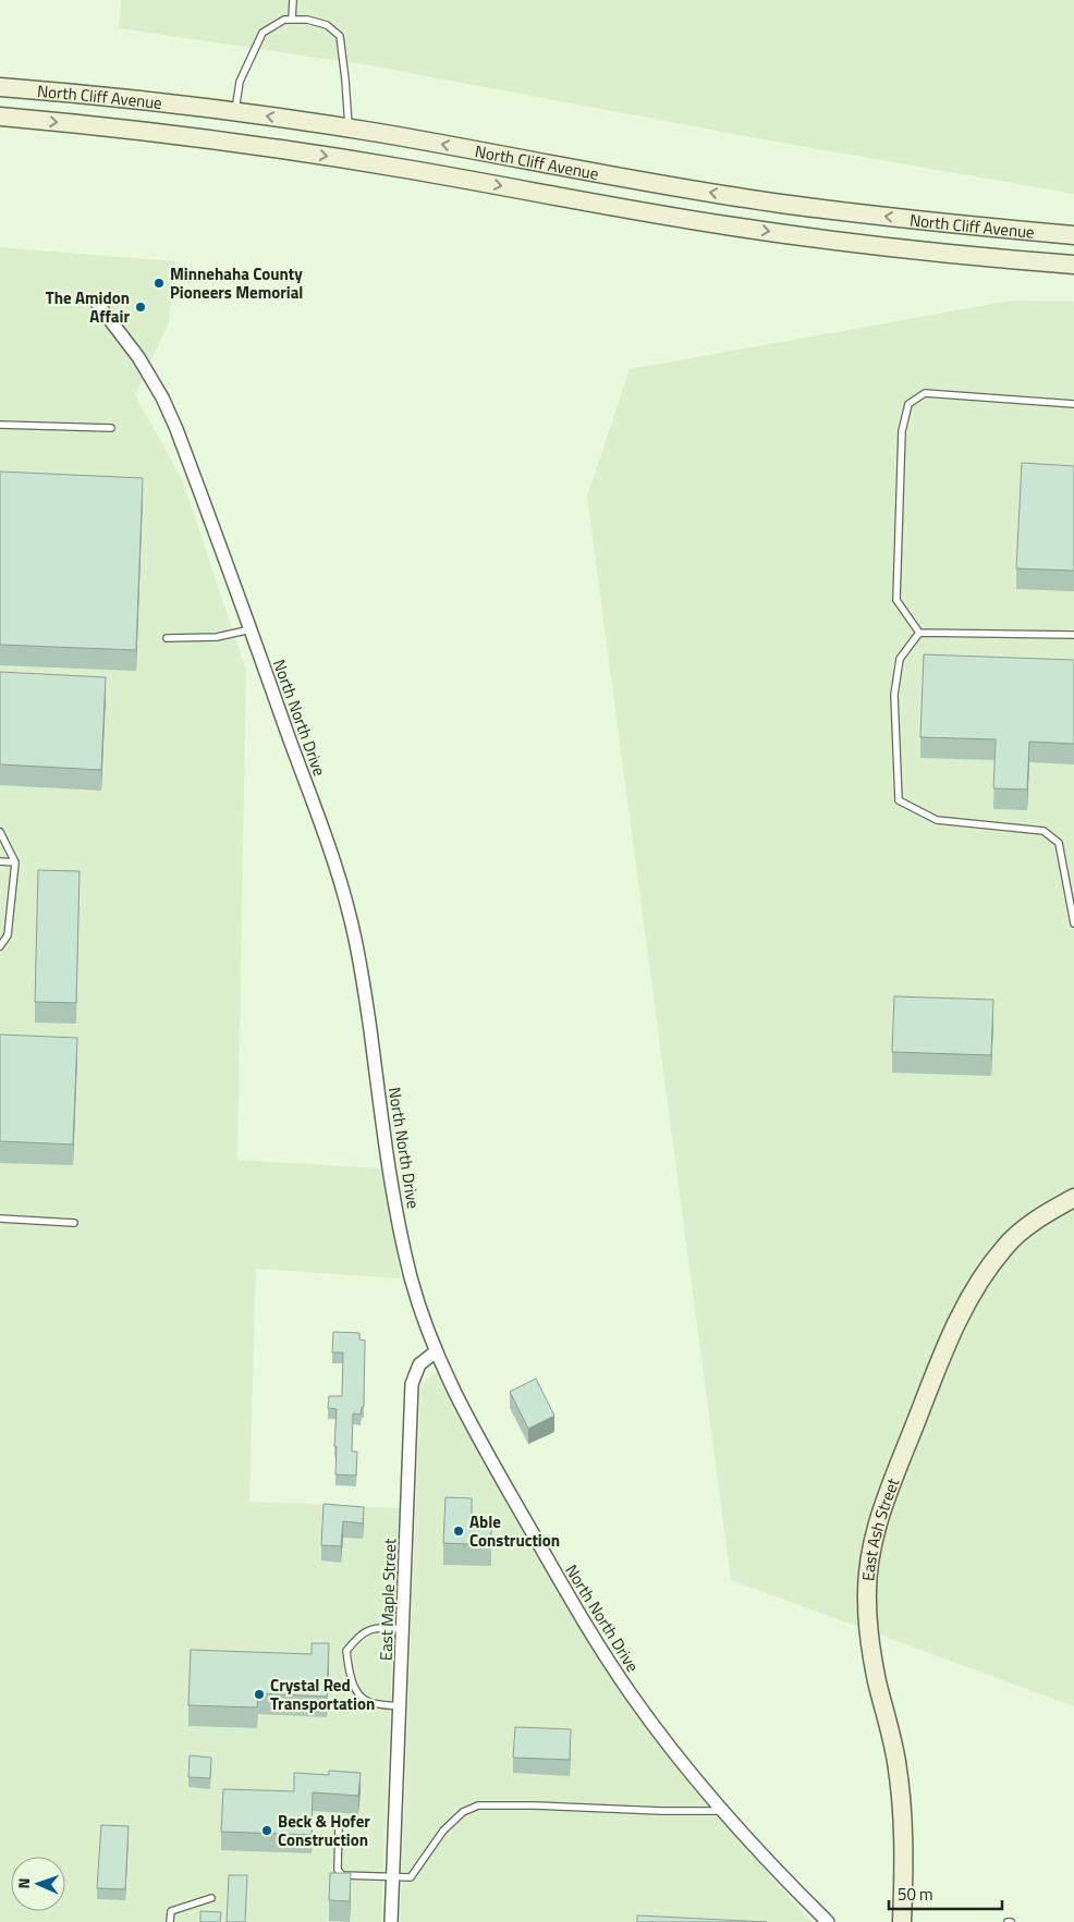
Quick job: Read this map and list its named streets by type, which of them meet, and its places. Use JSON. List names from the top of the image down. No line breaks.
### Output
{"streets":{"main road":["North Cliff Avenue","East Ash Street"],"street":["North North Drive","East Maple Street"]},"crossings":[["North North Drive","East Maple Street"]],"places":["Minnehaha County Pioneers Memorial","The Amidon Affair","Able Construction","Crystal Red Transportation","Beck & Hofer Construction"],"scale_bar":"50 m","north":"left"}
